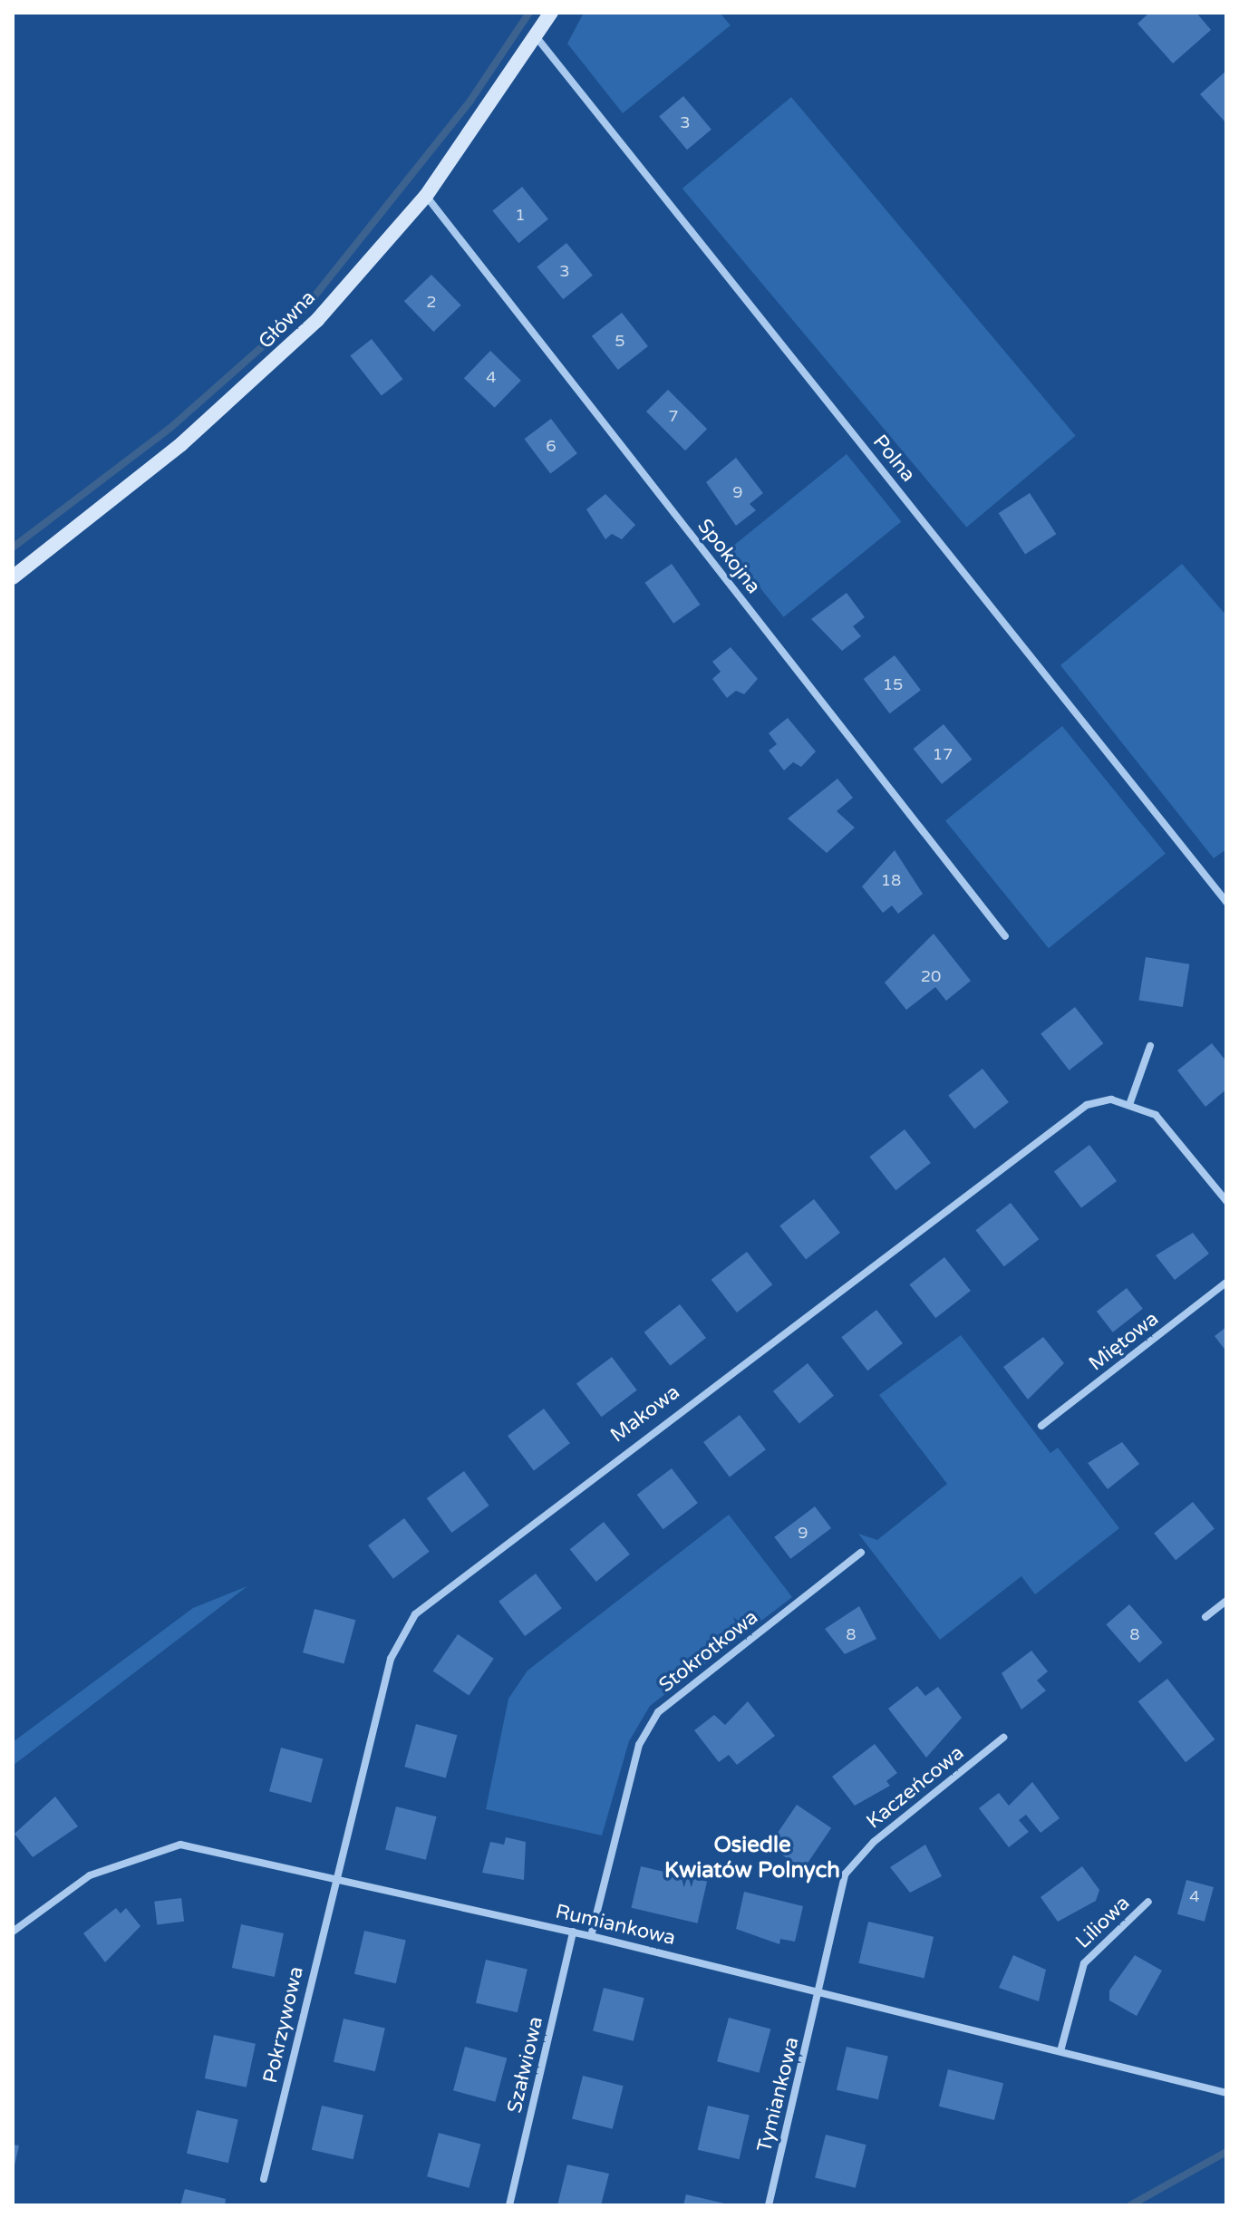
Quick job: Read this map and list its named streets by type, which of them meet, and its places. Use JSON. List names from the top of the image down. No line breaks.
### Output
{"streets":{"street":["Główna","Polna","Spokojna","Miętowa","Makowa","Stokrotkowa","Kaczeńcowa","Liliowa","Rumiankowa","Pokrzywowa","Szałwiowa","Tymiankowa"]},"crossings":[["Główna","Polna"],["Główna","Spokojna"],["Makowa","Rumiankowa"],["Makowa","Pokrzywowa"],["Stokrotkowa","Rumiankowa"],["Kaczeńcowa","Rumiankowa"],["Kaczeńcowa","Tymiankowa"],["Liliowa","Rumiankowa"],["Rumiankowa","Pokrzywowa"],["Rumiankowa","Szałwiowa"],["Rumiankowa","Tymiankowa"]],"districts":["Osiedle Kwiatów Polnych"],"house_numbers":["3","1","3","2","5","4","7","6","9","15","17","18","20","9","8","8","4"]}
